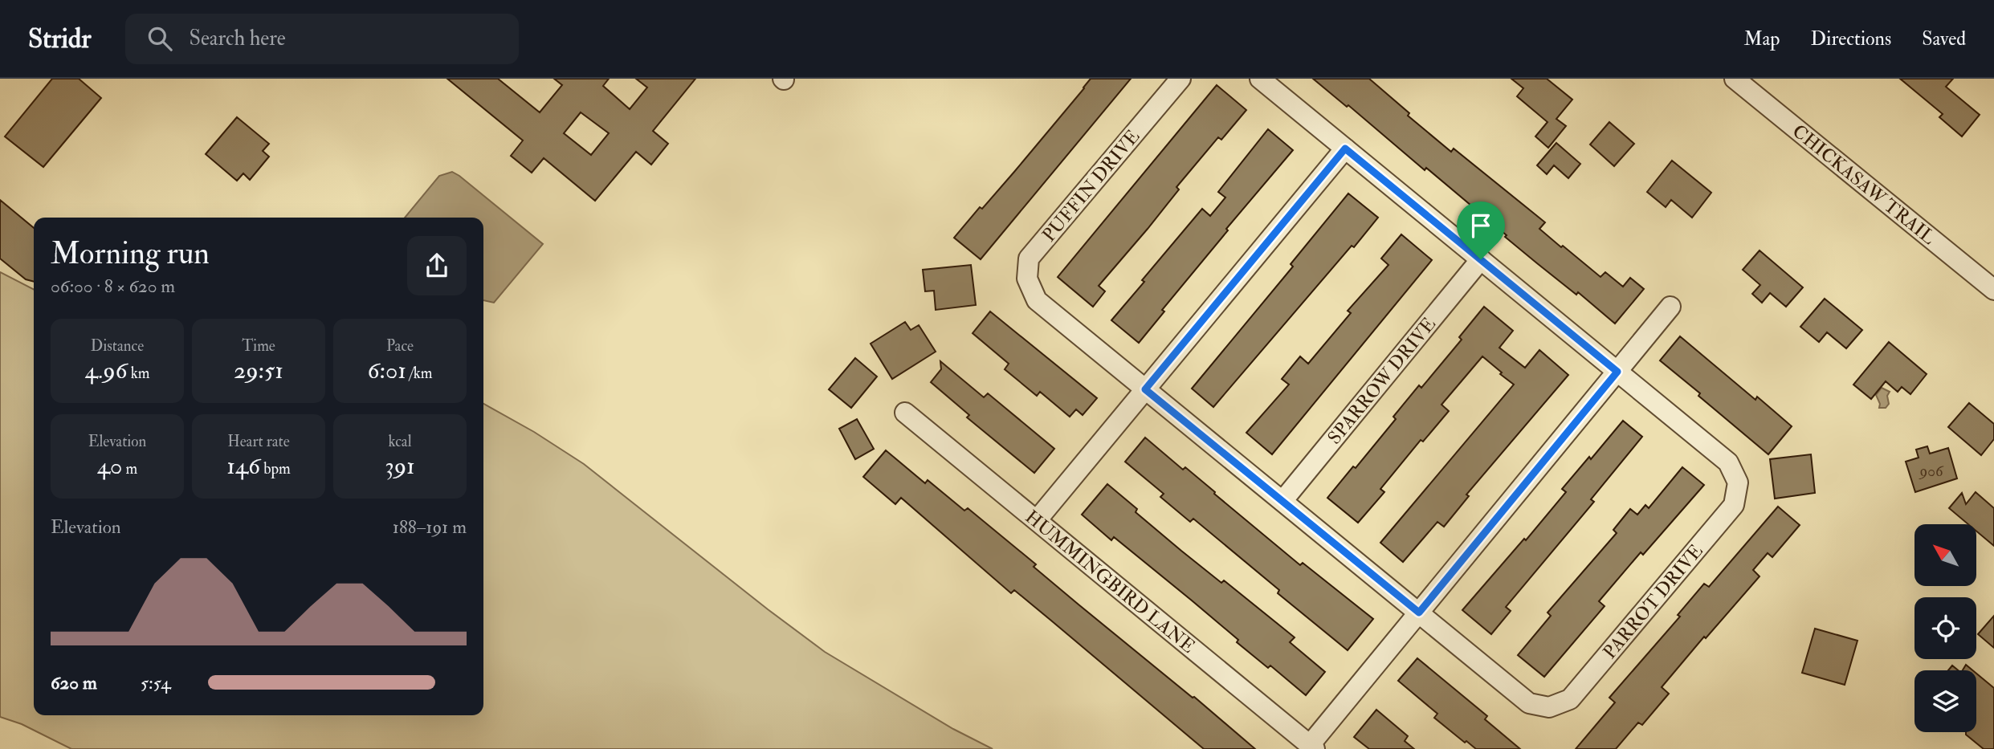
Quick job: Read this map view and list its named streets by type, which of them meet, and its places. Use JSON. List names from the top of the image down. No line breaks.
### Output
{"streets":{"street":["CHICKASAW TRAIL","PUFFIN DRIVE","SPARROW DRIVE","HUMMINGBIRD LANE","PARROT DRIVE"]},"house_numbers":["906"],"north":"top left","page":{"header":"Stridr","search":"Search here","nav":["Map","Directions","Saved"],"heading":["Morning run","06:00 · 8 × 620 m"],"stats":[["Distance","4.96 km"],["Time","29:51"],["Pace","6:01 /km"],["Elevation","40 m"],["Heart rate","146 bpm"],["kcal","391"]],"chart":["Elevation","188–191 m"],"list":[{"name":"620 m","note":"5:54"}]}}
